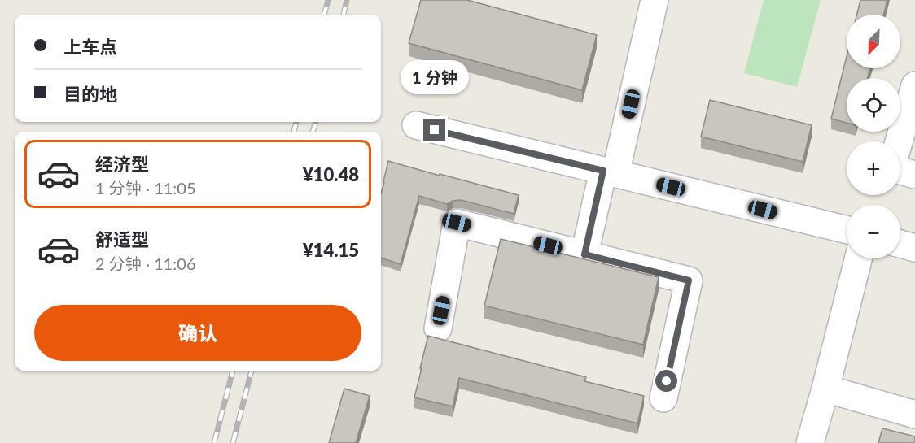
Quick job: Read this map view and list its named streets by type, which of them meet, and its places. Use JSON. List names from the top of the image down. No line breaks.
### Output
{"north":"bottom left","page":{"map_buttons":["+","−"],"banner":["上车点","目的地"],"bubble":"1 分钟","list":[{"name":"经济型","note":"1 分钟 · 11:05","value":"¥10.48"},{"name":"舒适型","note":"2 分钟 · 11:06","value":"¥14.15"}],"buttons":"确认"}}
